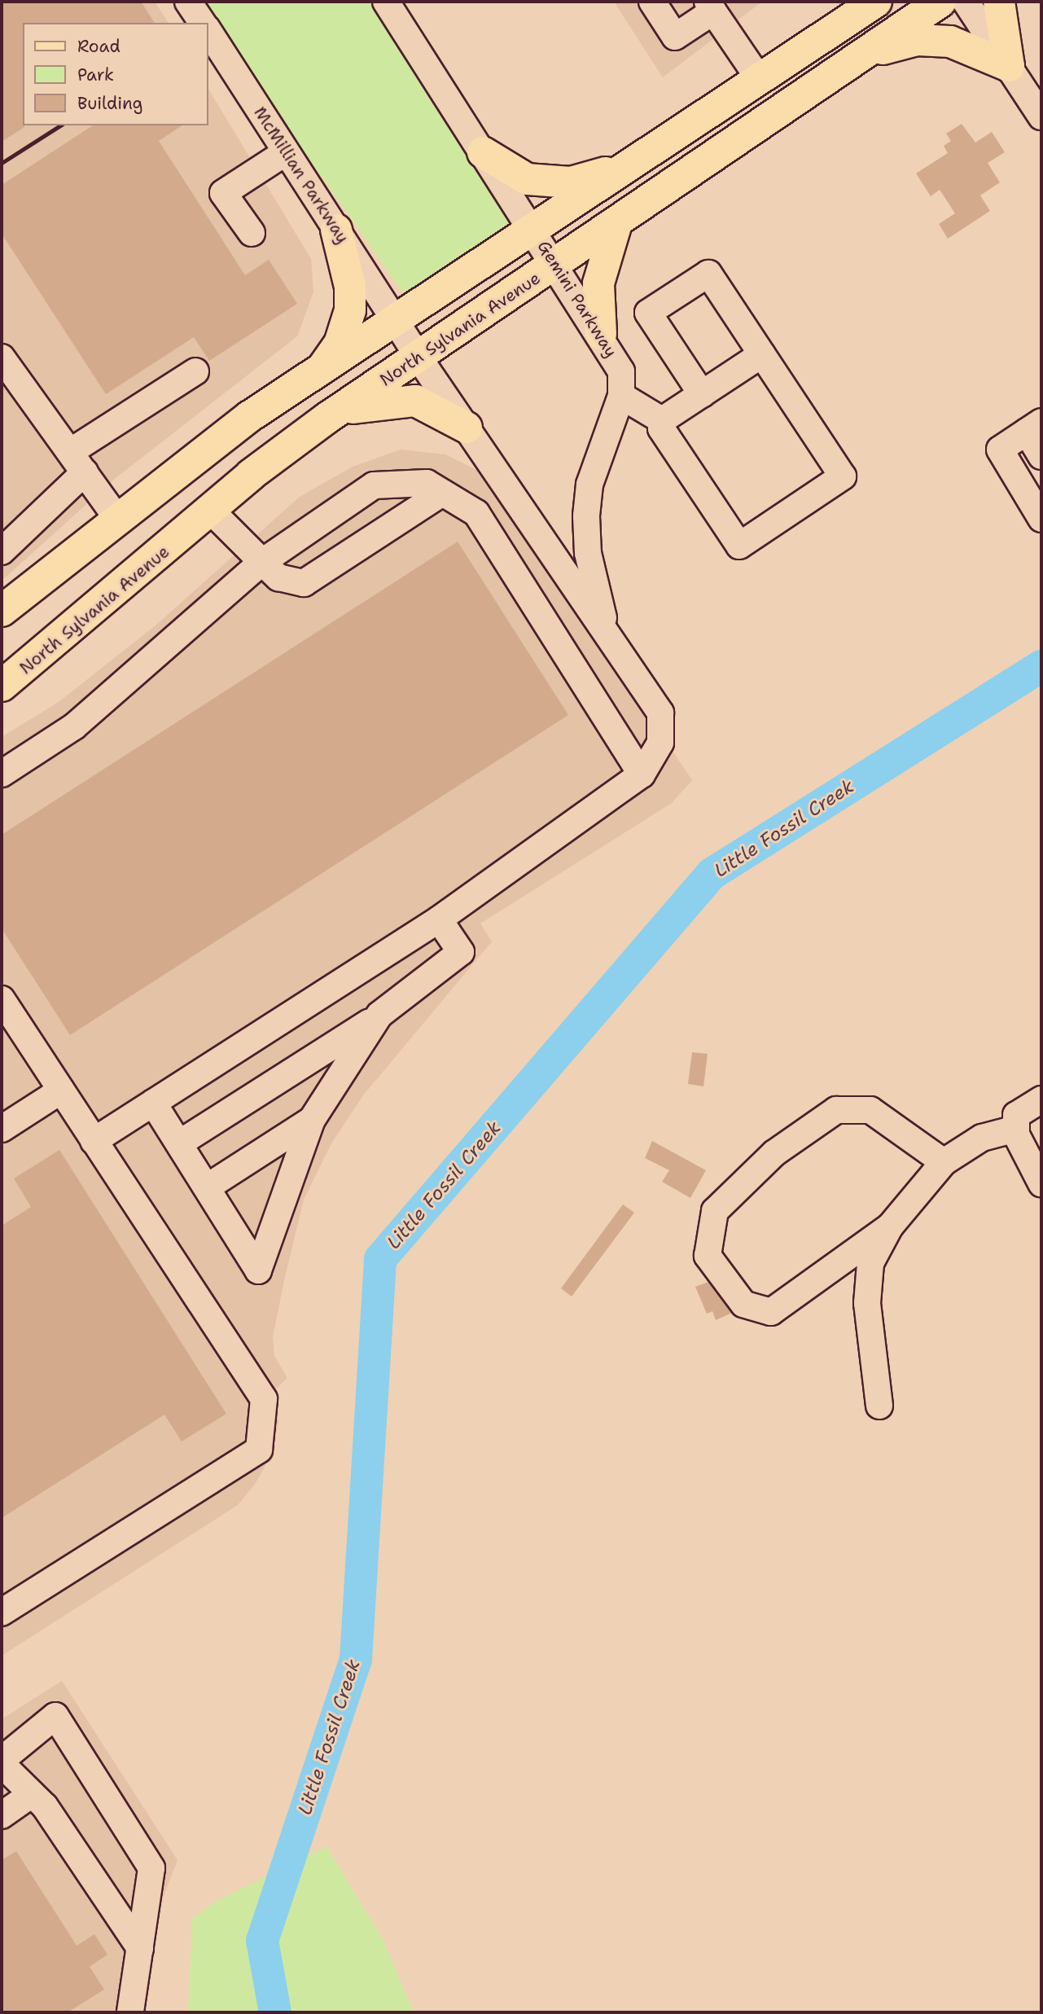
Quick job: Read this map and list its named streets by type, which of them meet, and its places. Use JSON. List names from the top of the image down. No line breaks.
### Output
{"streets":{"main road":["North Sylvania Avenue"],"street":["McMillian Parkway","Gemini Parkway"]},"crossings":[["McMillian Parkway","Gemini Parkway"],["Gemini Parkway","North Sylvania Avenue"]],"water":["Little Fossil Creek"],"legend":["Road","Park","Building"]}
